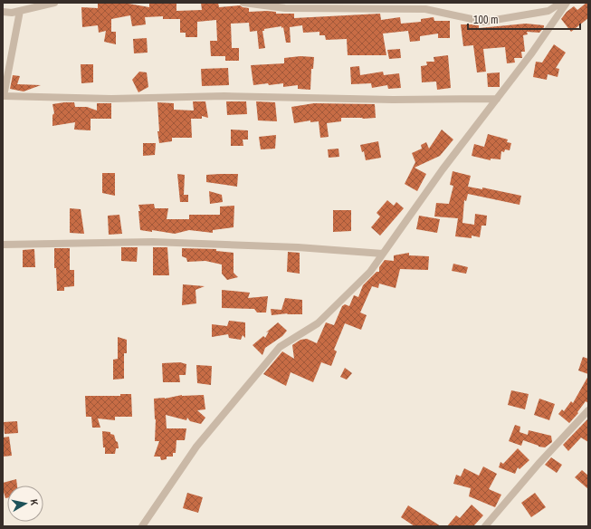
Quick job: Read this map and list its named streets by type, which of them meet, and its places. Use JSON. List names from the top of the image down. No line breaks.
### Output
{"scale_bar":"100 m","north":"right"}
